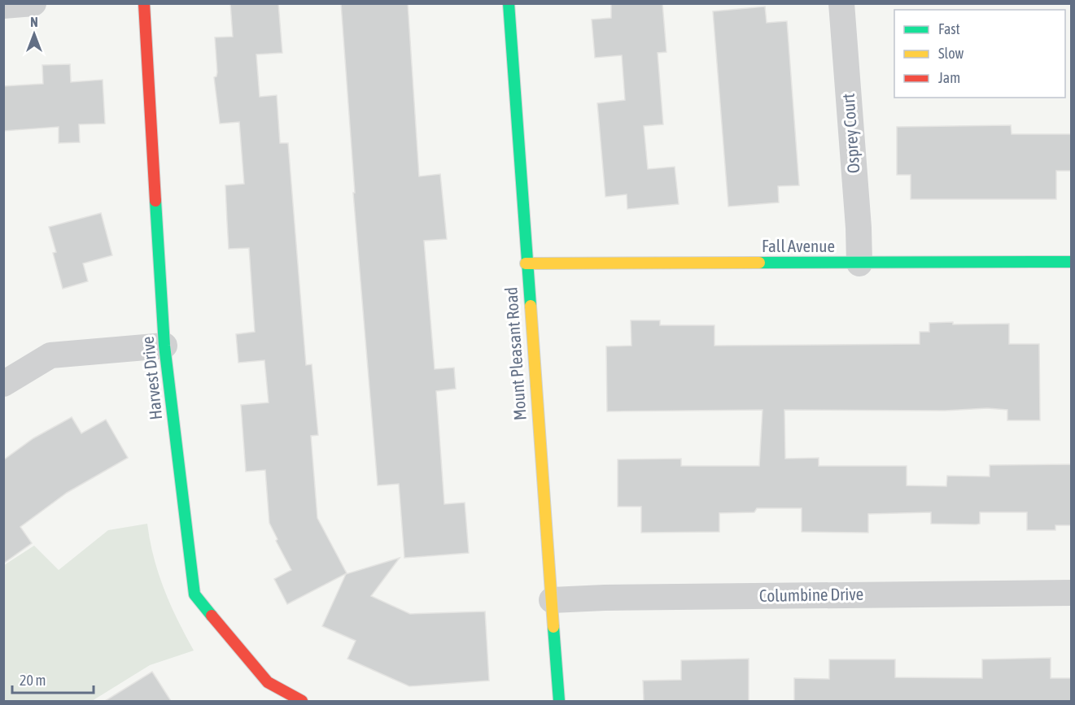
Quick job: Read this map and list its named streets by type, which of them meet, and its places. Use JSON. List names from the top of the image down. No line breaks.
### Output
{"streets":{"street":["Osprey Court","Fall Avenue","Mount Pleasant Road","Harvest Drive","Columbine Drive"]},"crossings":[["Osprey Court","Fall Avenue"],["Fall Avenue","Mount Pleasant Road"],["Mount Pleasant Road","Columbine Drive"]],"legend":["Fast","Slow","Jam"],"scale_bar":"20 m","north":"top"}
